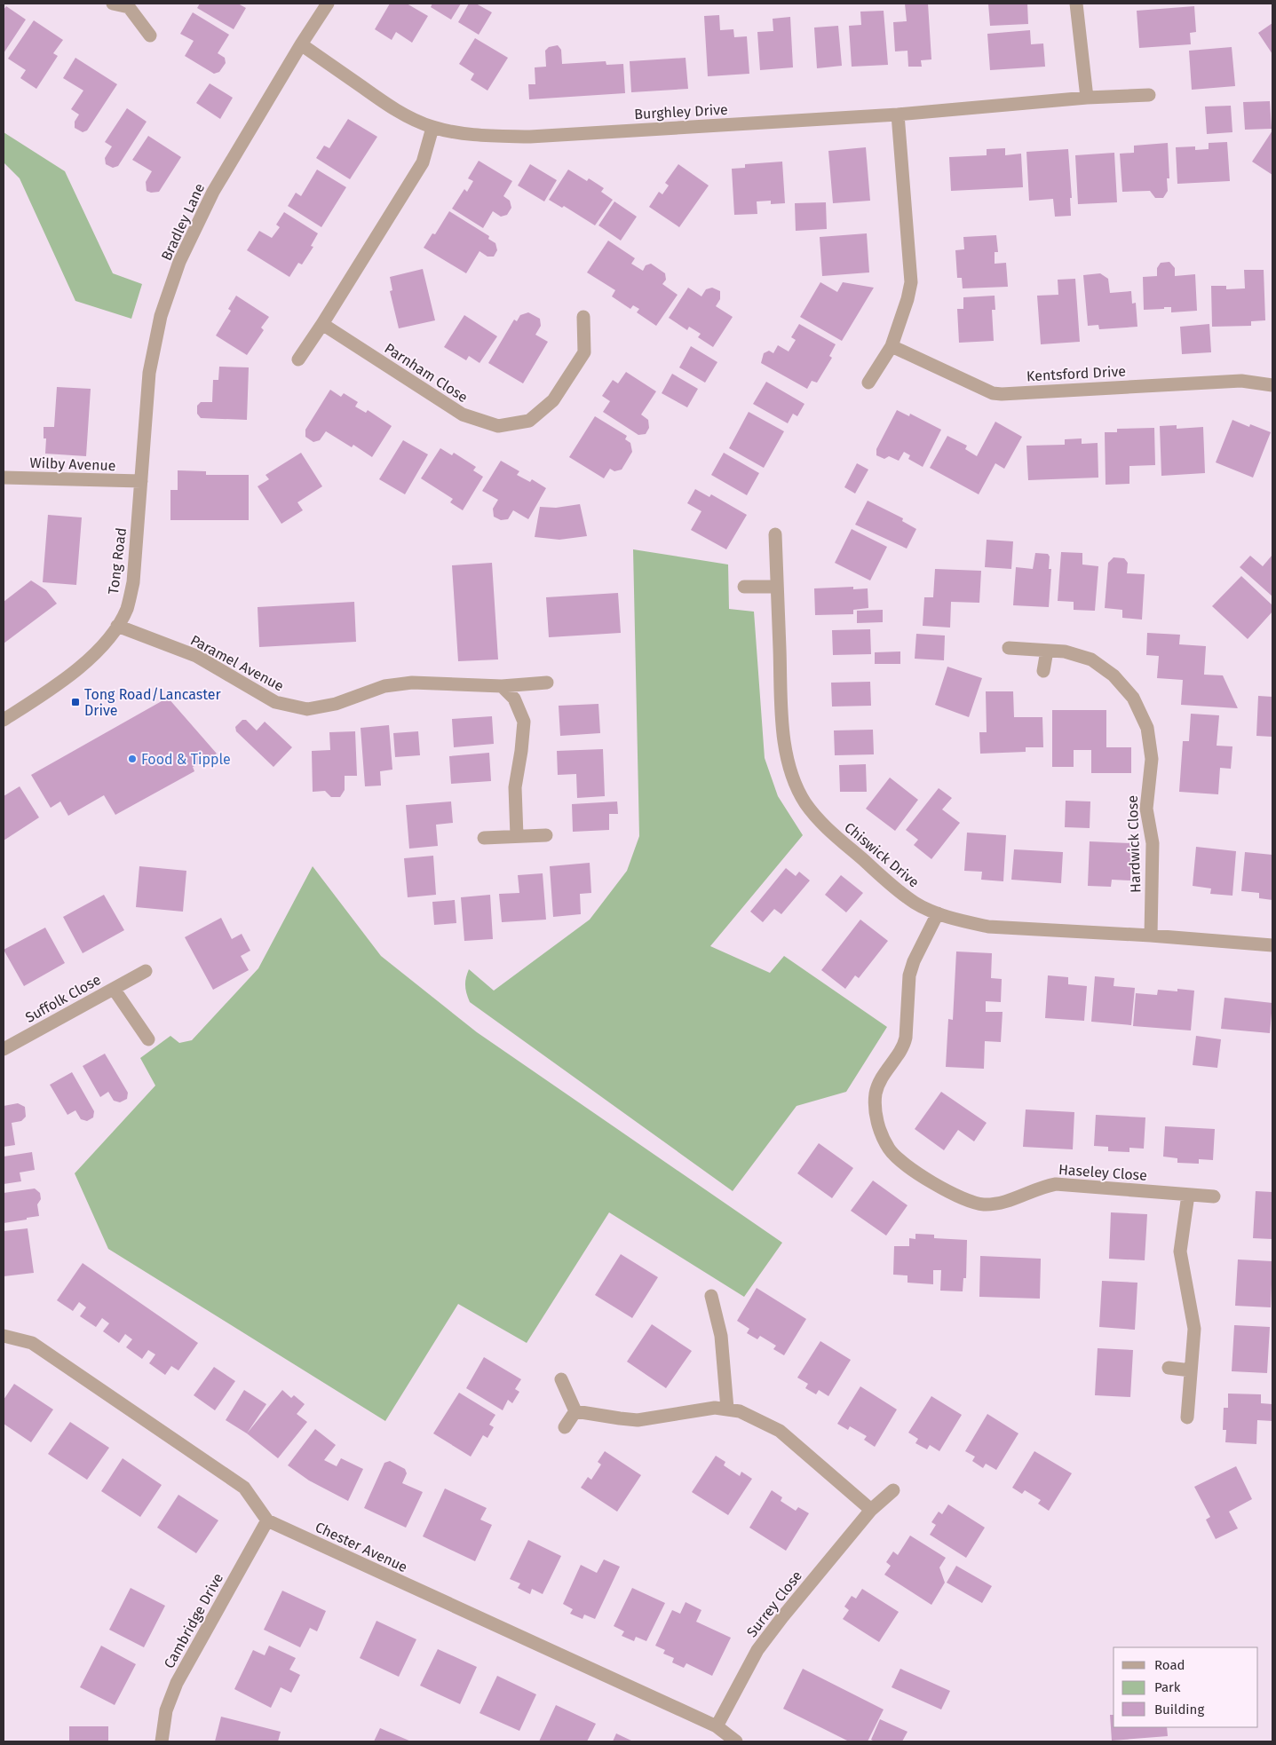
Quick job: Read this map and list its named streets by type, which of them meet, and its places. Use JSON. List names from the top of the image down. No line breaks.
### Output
{"streets":{"street":["Burghley Drive","Bradley Lane","Parnham Close","Kentsford Drive","Wilby Avenue","Tong Road","Paramel Avenue","Hardwick Close","Chiswick Drive","Suffolk Close","Haseley Close","Chester Avenue","Surrey Close","Cambridge Drive"]},"crossings":[["Burghley Drive","Bradley Lane"],["Bradley Lane","Wilby Avenue"],["Bradley Lane","Tong Road"],["Wilby Avenue","Tong Road"],["Tong Road","Paramel Avenue"],["Hardwick Close","Chiswick Drive"],["Chiswick Drive","Haseley Close"],["Chester Avenue","Surrey Close"],["Chester Avenue","Cambridge Drive"]],"places":{"transit":["Tong Road/Lancaster Drive"],"other":["Food & Tipple"]},"legend":["Road","Park","Building"]}
